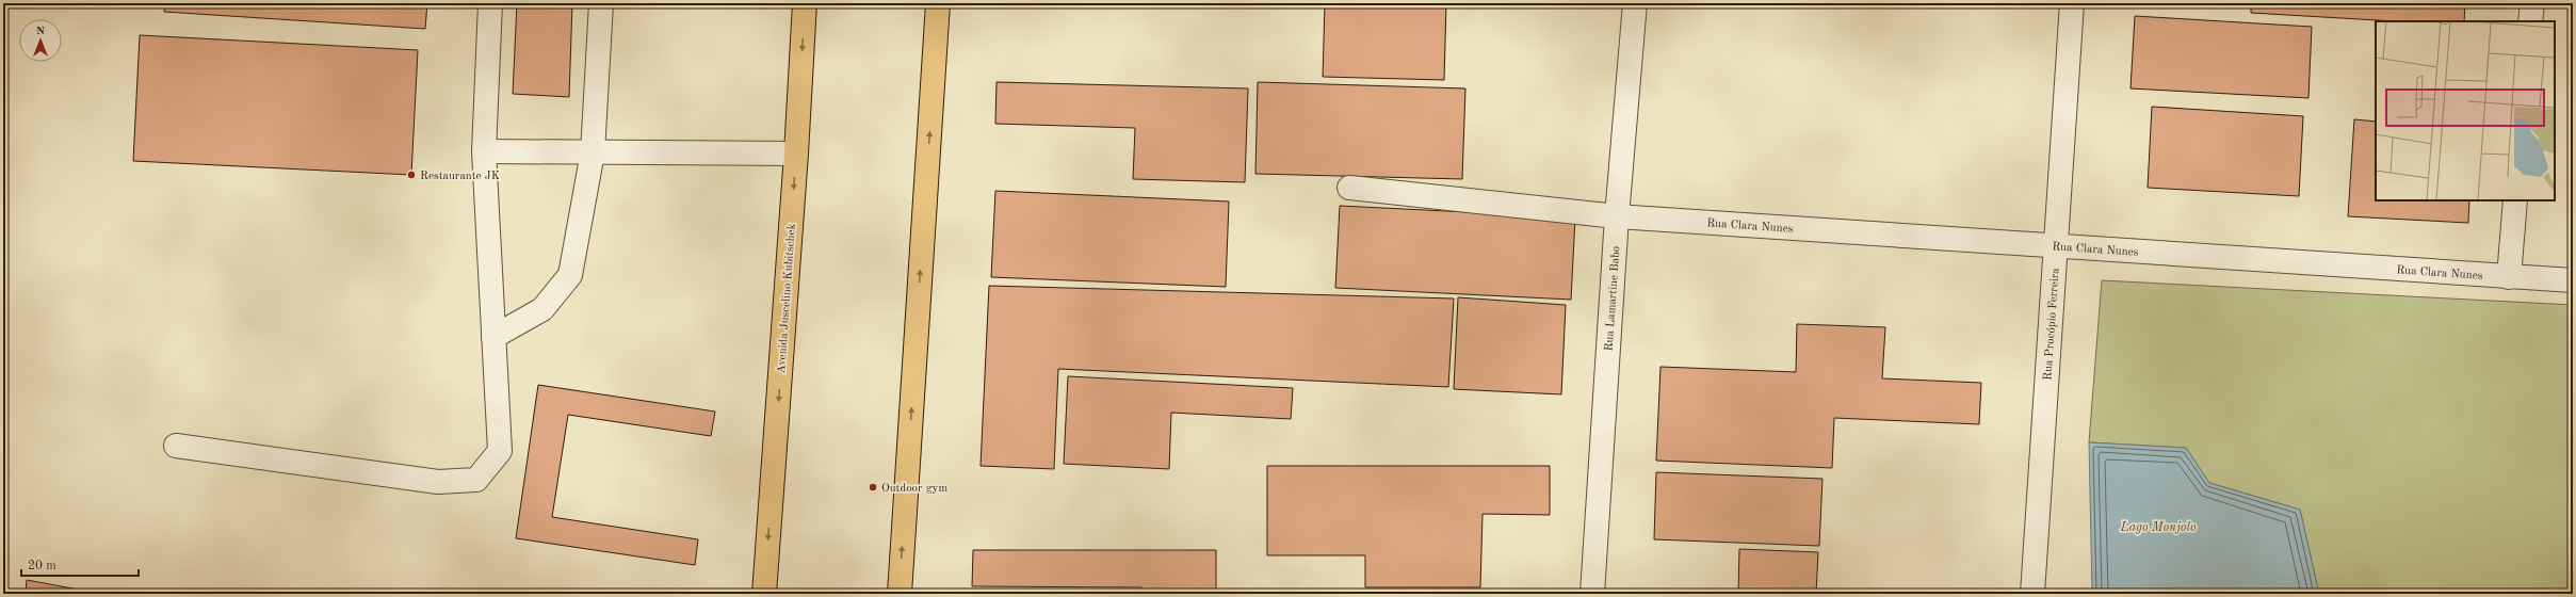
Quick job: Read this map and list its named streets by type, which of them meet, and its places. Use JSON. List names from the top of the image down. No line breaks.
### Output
{"streets":{"main road":["Avenida Juscelino Kubitschek"],"street":["Rua Clara Nunes","Rua Lamartine Babo","Rua Procópio Ferreira"]},"crossings":[["Rua Clara Nunes","Rua Lamartine Babo"],["Rua Clara Nunes","Rua Procópio Ferreira"]],"water":["Lago Monjolo"],"places":["Restaurante JK","Outdoor gym"],"scale_bar":"20 m","north":"top"}
